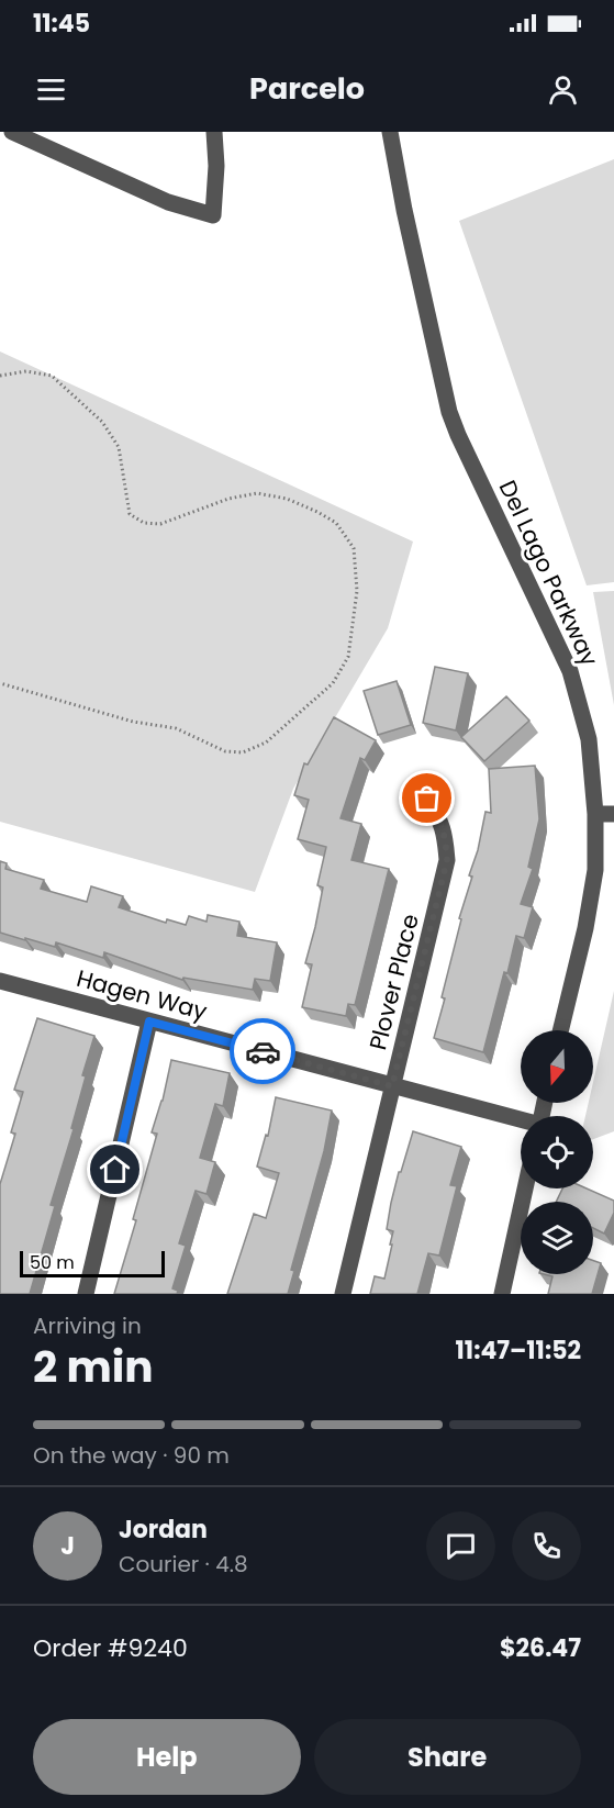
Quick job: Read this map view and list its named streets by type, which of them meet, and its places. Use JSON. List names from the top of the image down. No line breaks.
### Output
{"streets":{"street":["Del Lago Parkway","Plover Place","Hagen Way"]},"crossings":[["Plover Place","Hagen Way"]],"scale_bar":"50 m","north":"bottom","page":{"status":"11:45","header":"Parcelo","scale":"50 m","heading":["2 min","Arriving in","11:47–11:52"],"panel":["Jordan","Courier · 4.8","Order #9240","$26.47"],"bar":"On the way · 90 m","round":"J","buttons":["Help","Share"]}}
